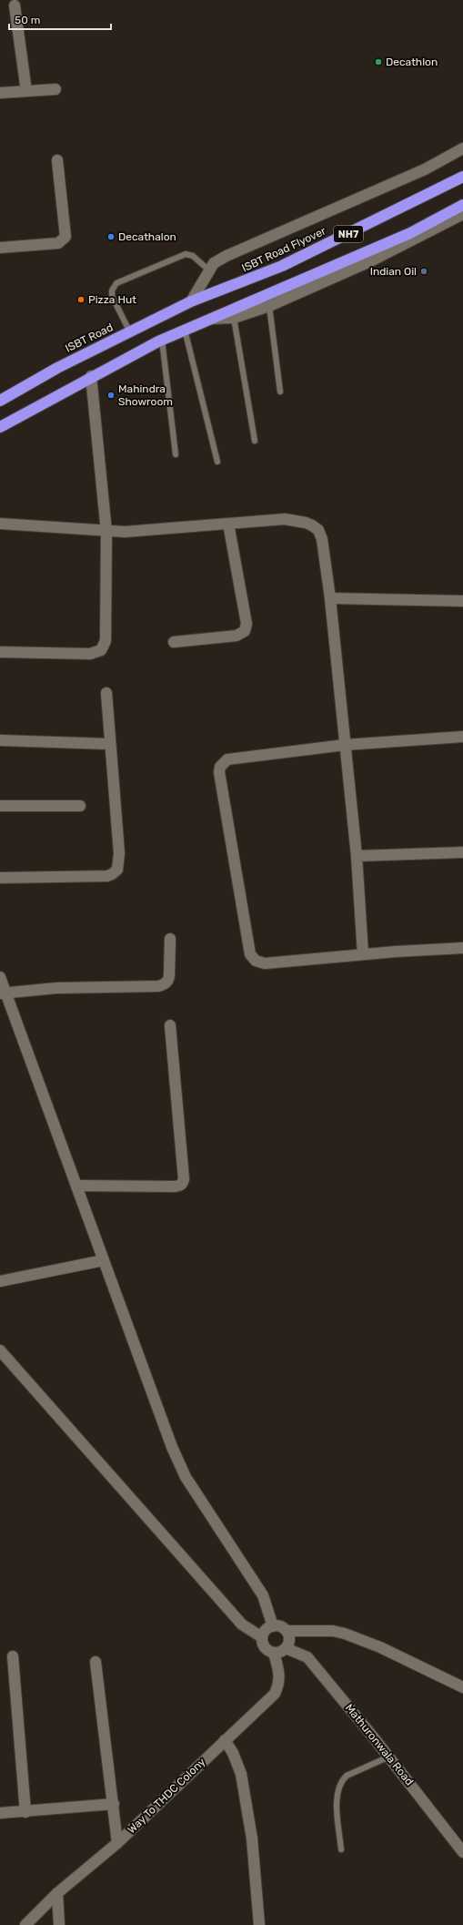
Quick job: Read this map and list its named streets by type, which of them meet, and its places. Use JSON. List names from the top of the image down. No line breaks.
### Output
{"streets":{"highway":["NH7","ISBT Road Flyover","ISBT Road"],"street":["Mathuronwala Road","Way To THDC Colony"]},"crossings":[["ISBT Road Flyover","ISBT Road"],["Mathuronwala Road","Way To THDC Colony"]],"places":["Decathlon","Decathalon","Indian Oil","Pizza Hut","Mahindra Showroom"],"scale_bar":"50 m"}
